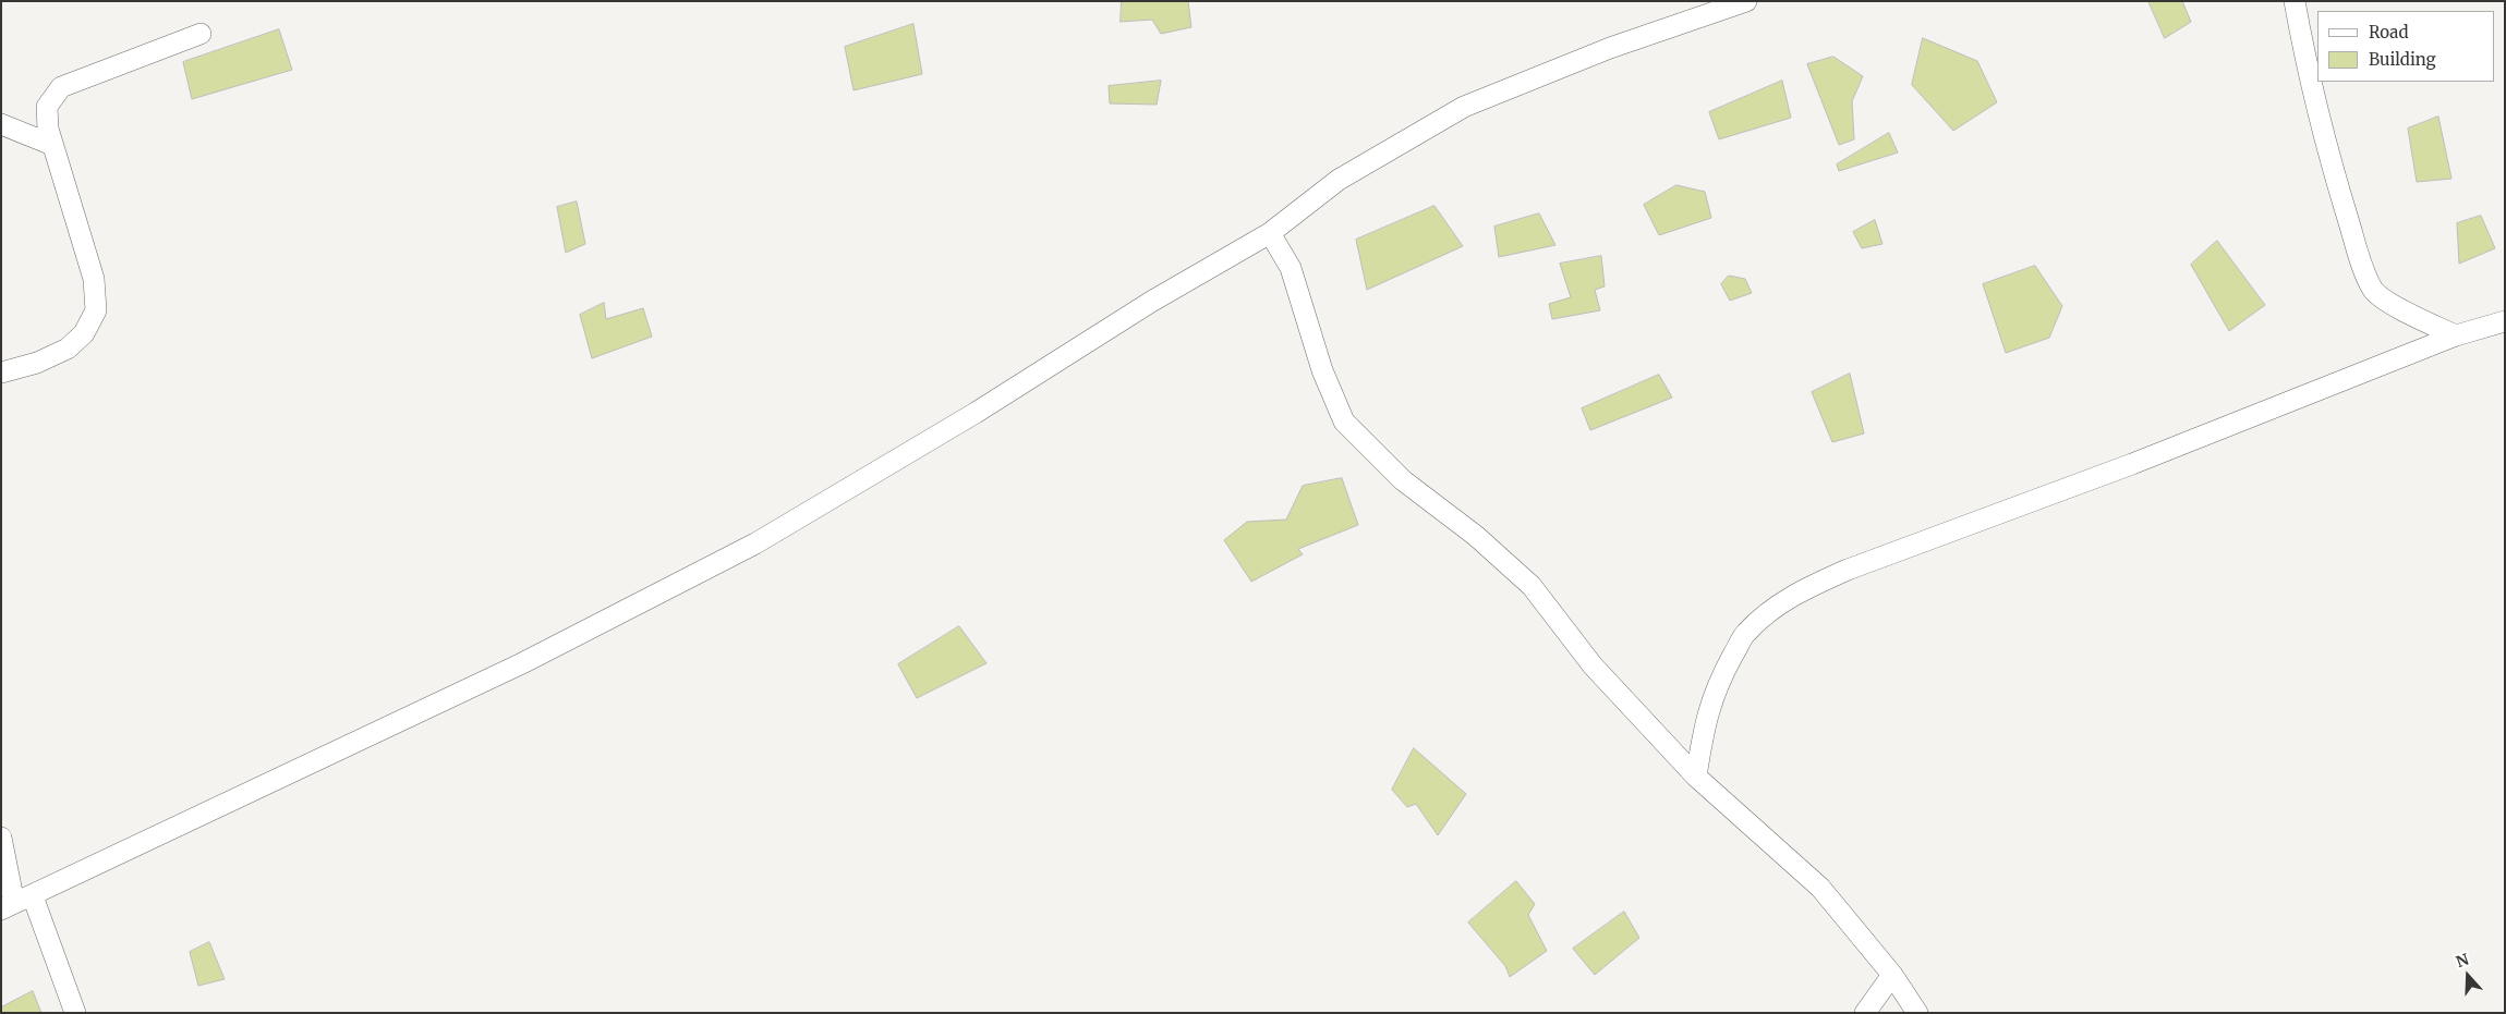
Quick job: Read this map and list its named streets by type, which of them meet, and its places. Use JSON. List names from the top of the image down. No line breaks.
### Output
{"legend":["Road","Building"],"north":"top"}
